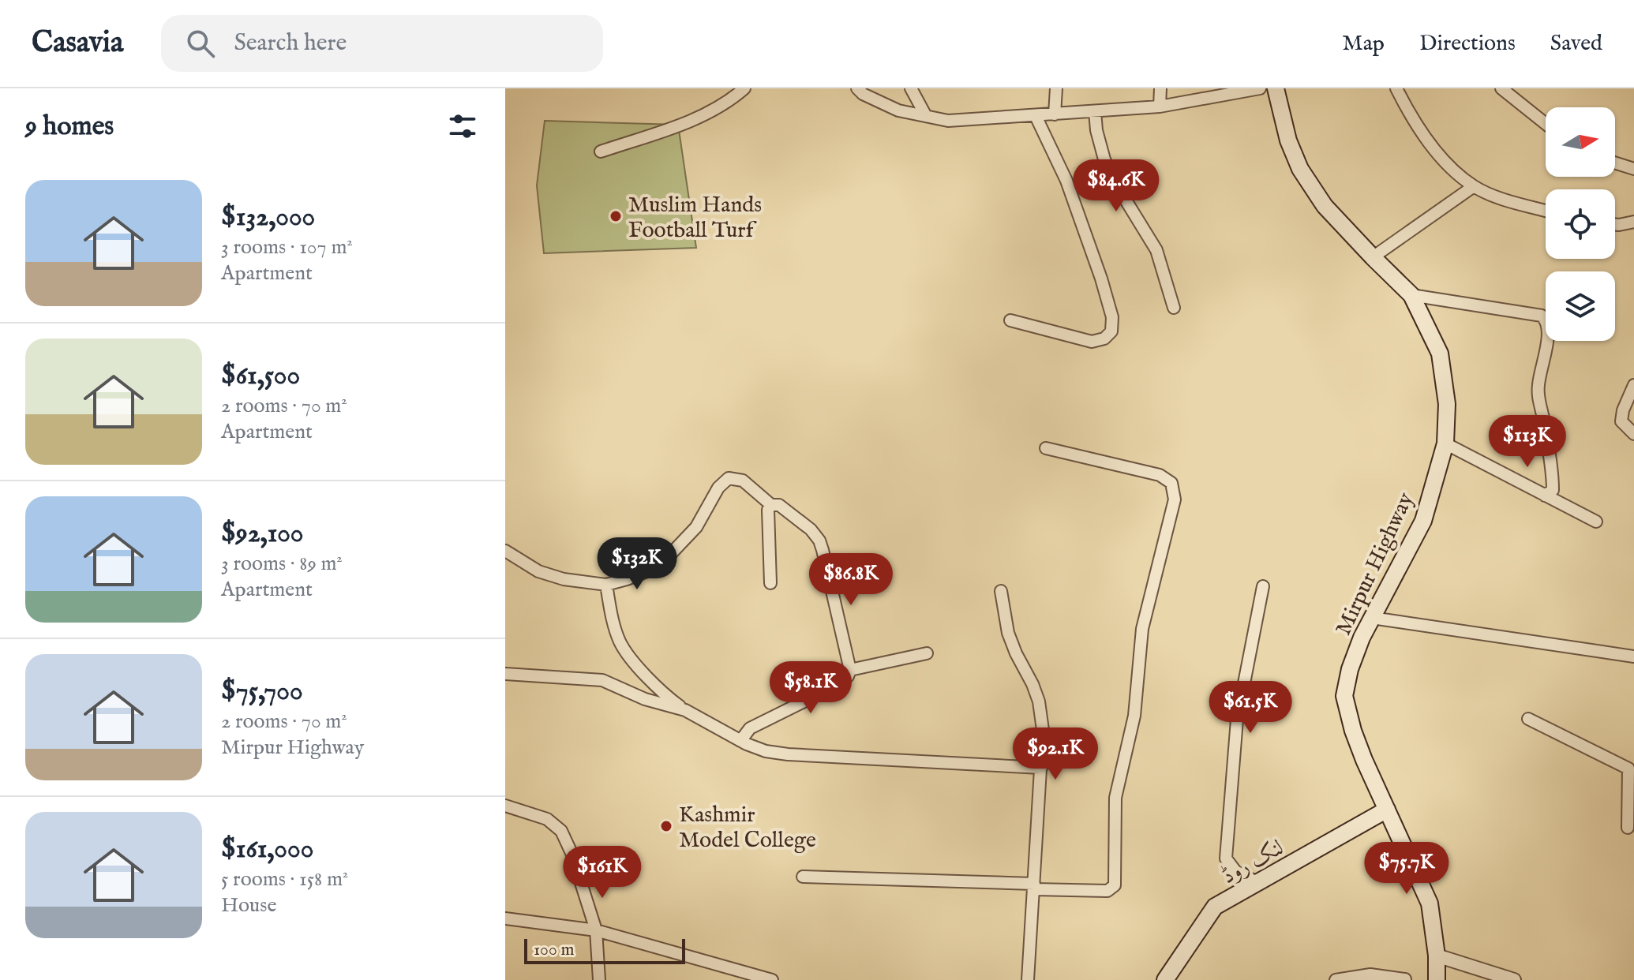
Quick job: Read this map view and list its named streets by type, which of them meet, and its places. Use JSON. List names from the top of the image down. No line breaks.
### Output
{"streets":{"main road":["Mirpur Highway","لنک روڈ"]},"crossings":[["Mirpur Highway","لنک روڈ"]],"places":["Muslim Hands Football Turf","Kashmir Model College"],"scale_bar":"100 m","north":"right","page":{"header":"Casavia","search":"Search here","nav":["Map","Directions","Saved"],"heading":"9 homes","price":["$84.6K","$113K","$132K","$86.8K","$58.1K","$61.5K","$92.1K","$75.7K","$161K"],"list":[{"name":"$132,000","note":"3 rooms · 107 m² · Apartment"},{"name":"$61,500","note":"2 rooms · 70 m² · Apartment"},{"name":"$92,100","note":"3 rooms · 89 m² · Apartment"},{"name":"$75,700","note":"2 rooms · 70 m² · Mirpur Highway"},{"name":"$161,000","note":"5 rooms · 158 m² · House"}],"scale":"100 m"}}
